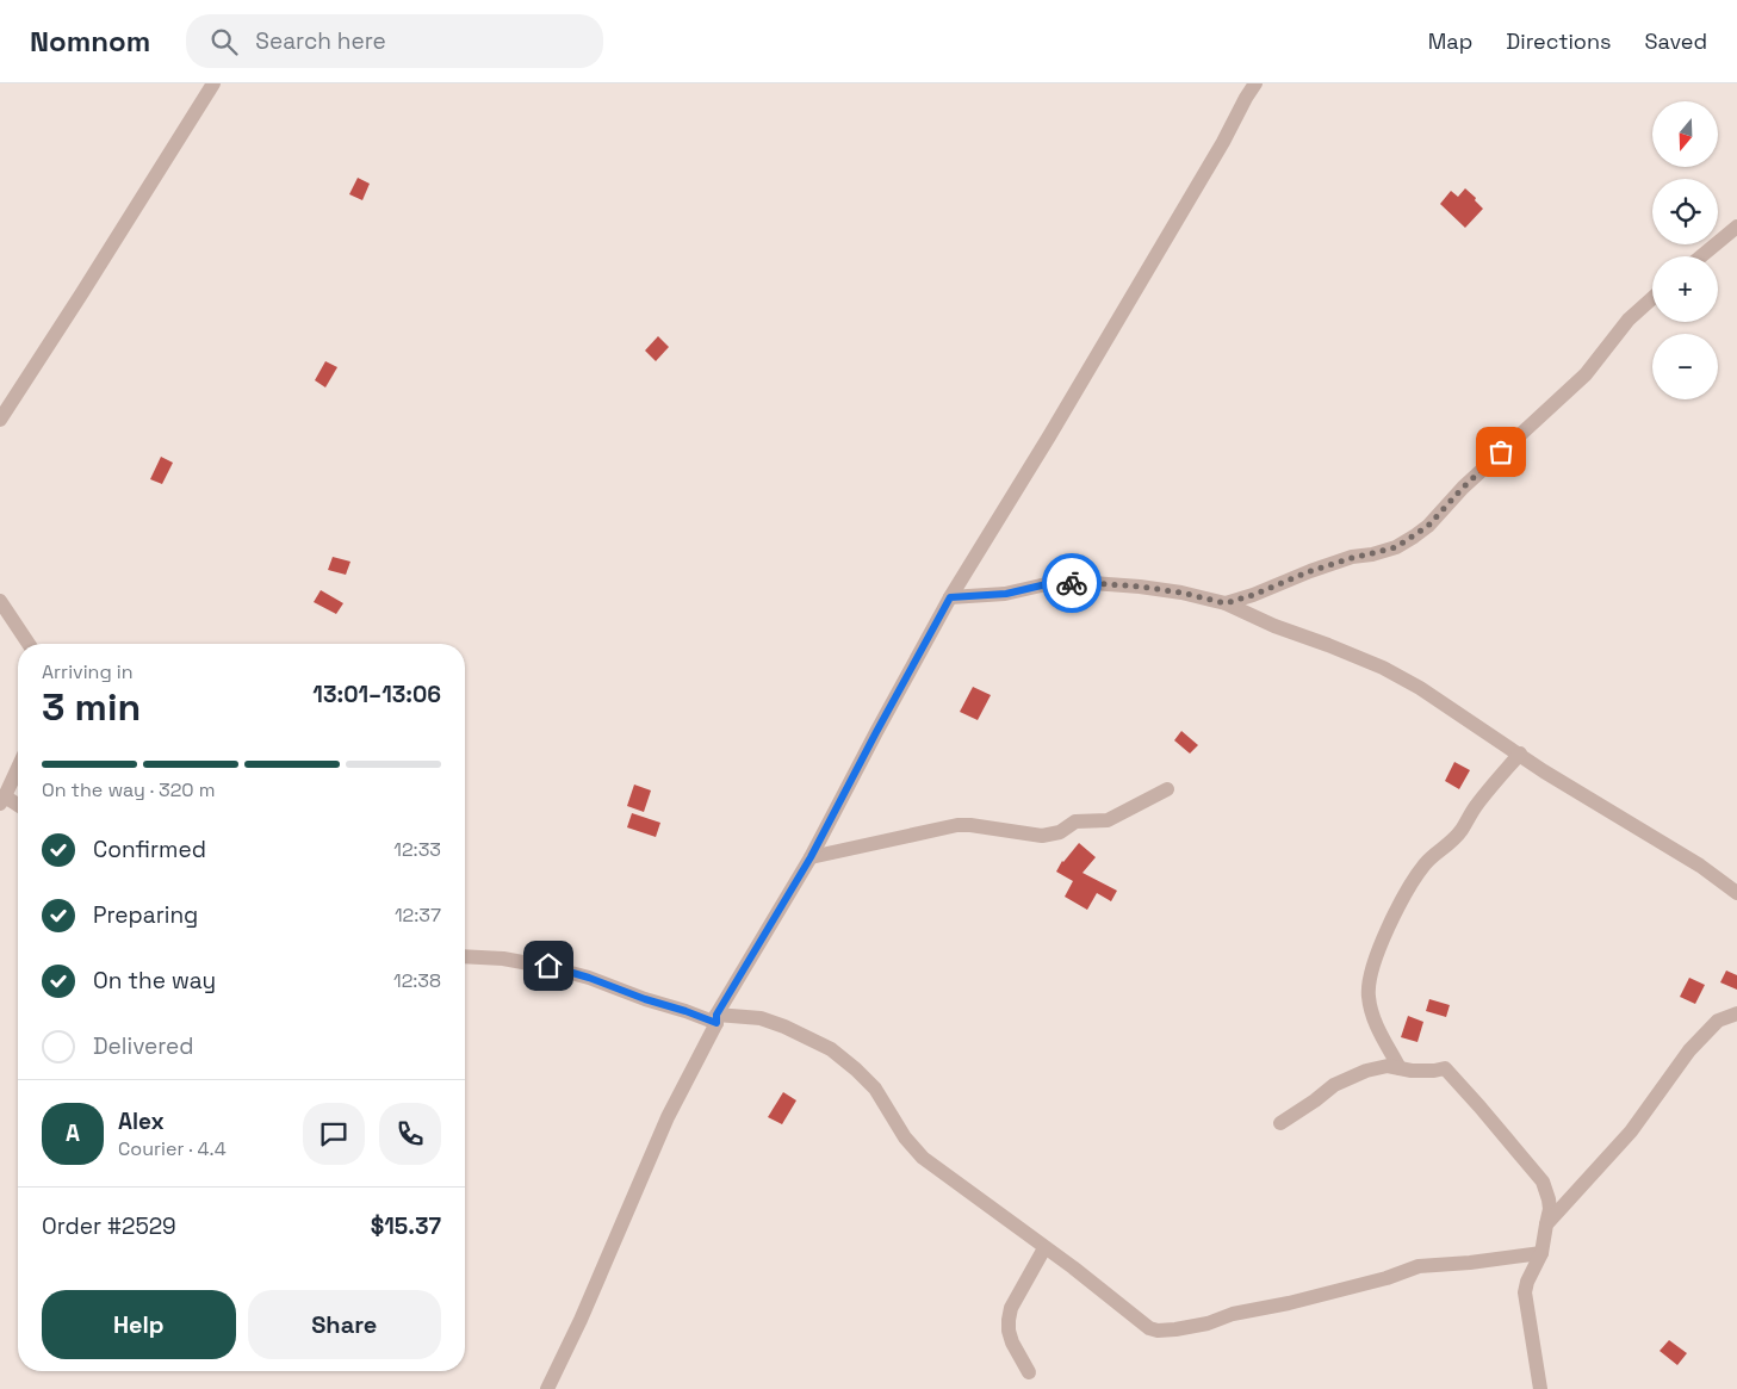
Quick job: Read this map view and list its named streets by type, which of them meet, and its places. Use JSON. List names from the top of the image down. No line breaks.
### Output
{"north":"bottom","page":{"header":"Nomnom","search":"Search here","nav":["Map","Directions","Saved"],"map_buttons":["+","−"],"heading":["3 min","Arriving in","13:01–13:06"],"panel":["Alex","Courier · 4.4","Order #2529","$15.37"],"bar":"On the way · 320 m","list":[["Confirmed","12:33"],["Preparing","12:37"],["On the way","12:38"],"Delivered"],"round":"A","buttons":["Help","Share"]}}
